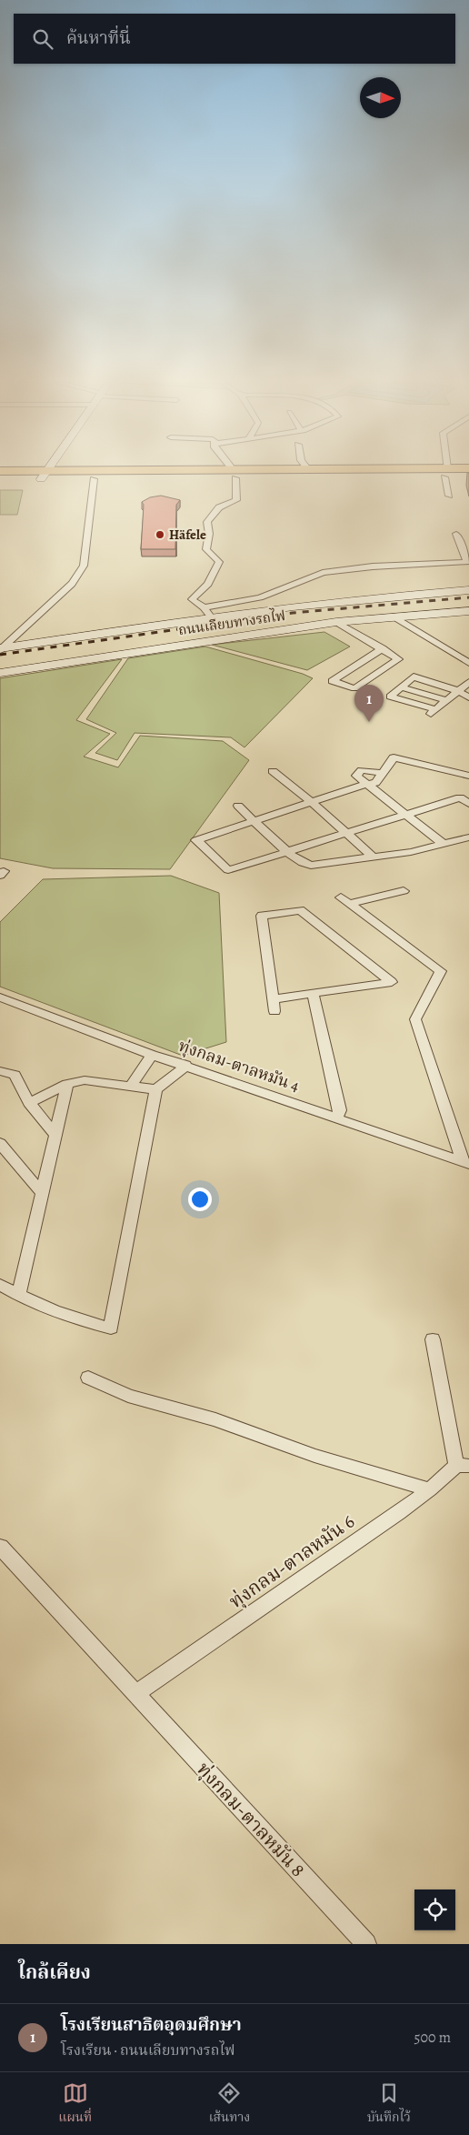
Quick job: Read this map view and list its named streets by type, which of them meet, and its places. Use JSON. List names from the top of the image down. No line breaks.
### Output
{"streets":{"street":["ถนนเลียบทางรถไฟ","ทุ่งกลม-ตาลหมัน 4","ทุ่งกลม-ตาลหมัน 6","ทุ่งกลม-ตาลหมัน 8"]},"crossings":[["ทุ่งกลม-ตาลหมัน 6","ทุ่งกลม-ตาลหมัน 8"]],"places":["Häfele"],"north":"right","page":{"search":"ค้นหาที่นี่","pins":"1","heading":"ใกล้เคียง","list":[{"mark":"1","name":"โรงเรียนสาธิตอุดมศึกษา","note":"โรงเรียน · ถนนเลียบทางรถไฟ","value":"500 m"}],"nav":["แผนที่","เส้นทาง","บันทึกไว้"]}}
